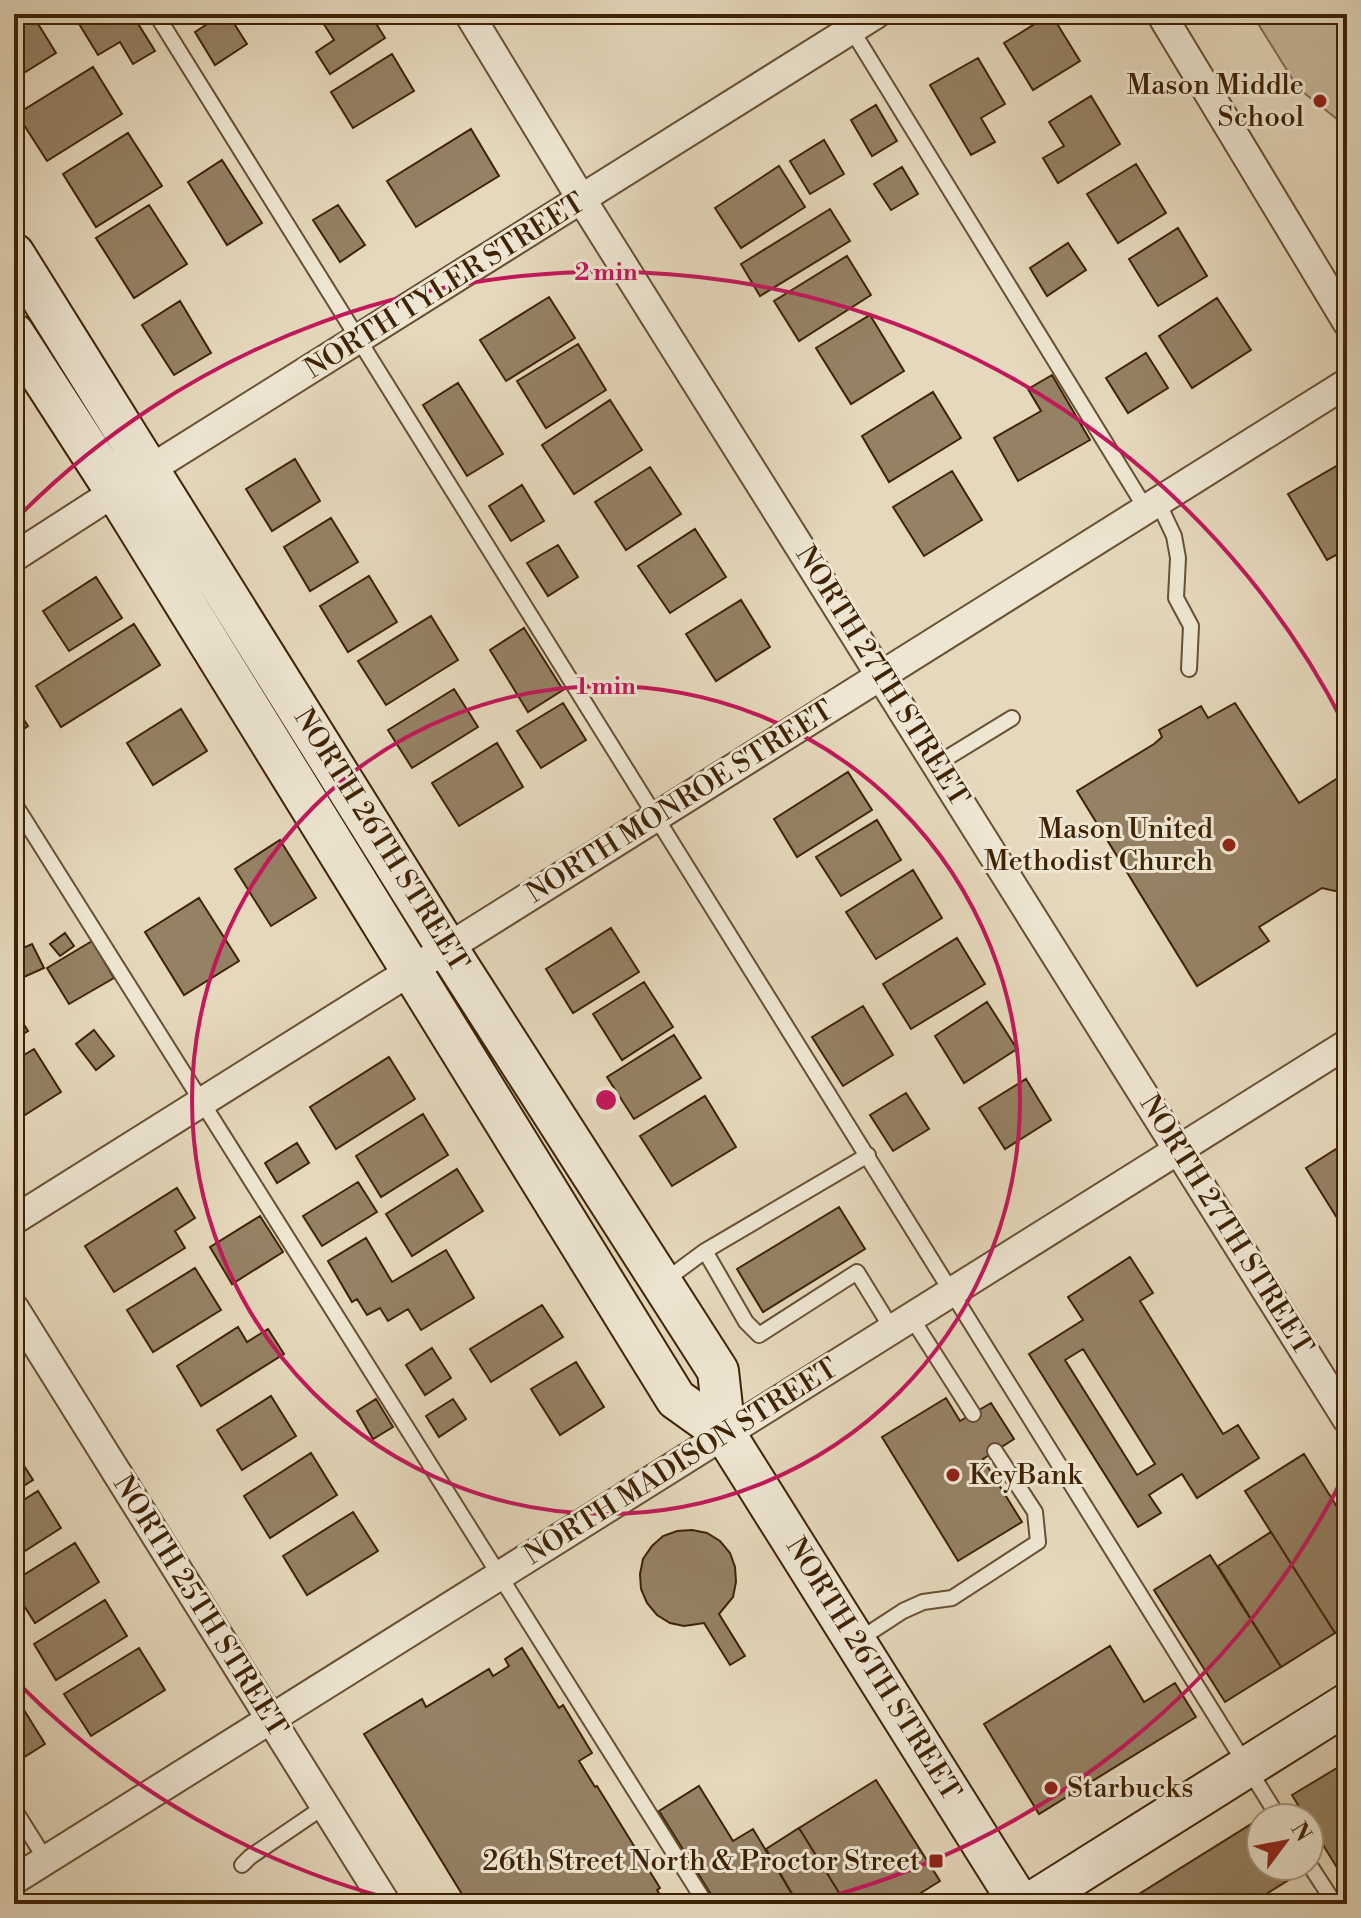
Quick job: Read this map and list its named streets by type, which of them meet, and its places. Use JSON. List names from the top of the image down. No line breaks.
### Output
{"streets":{"street":["NORTH TYLER STREET","NORTH 27TH STREET","NORTH MONROE STREET","NORTH 26TH STREET","NORTH MADISON STREET","NORTH 25TH STREET"]},"crossings":[["NORTH TYLER STREET","NORTH 27TH STREET"],["NORTH TYLER STREET","NORTH 26TH STREET"],["NORTH 27TH STREET","NORTH MONROE STREET"],["NORTH 27TH STREET","NORTH MADISON STREET"],["NORTH MONROE STREET","NORTH 26TH STREET"],["NORTH 26TH STREET","NORTH MADISON STREET"],["NORTH MADISON STREET","NORTH 25TH STREET"]],"places":{"other":["Mason Middle School","Mason United Methodist Church","KeyBank","Starbucks"],"transit":["26th Street North & Proctor Street"]},"north":"top right","rings":["2 min","1 min"]}
